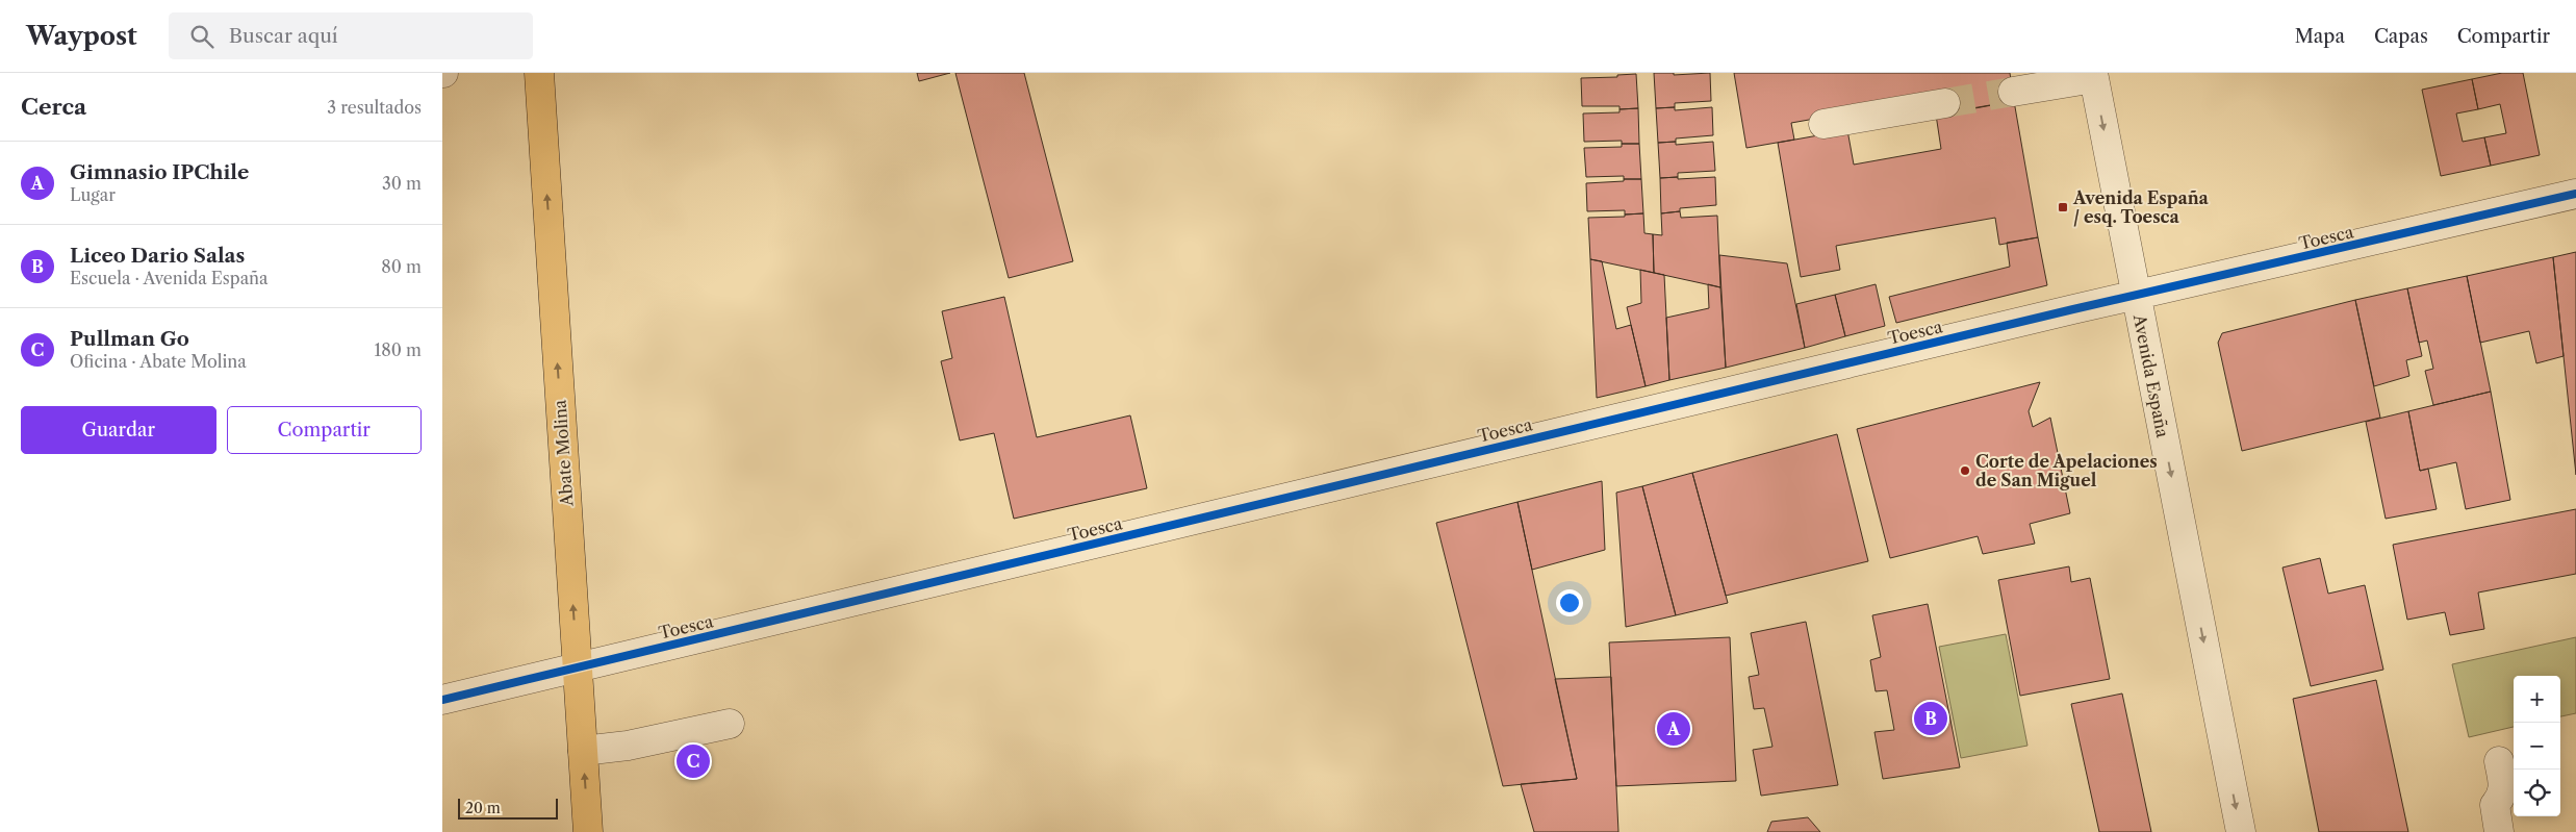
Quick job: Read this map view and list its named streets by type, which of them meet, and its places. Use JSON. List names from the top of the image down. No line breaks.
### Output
{"streets":{"main road":["Abate Molina"],"street":["Toesca","Avenida España"]},"crossings":[["Toesca","Avenida España"],["Toesca","Abate Molina"]],"one_way":["Avenida España","Abate Molina"],"places":{"transit":["Avenida España / esq. Toesca"],"other":["Corte de Apelaciones de San Miguel"]},"scale_bar":"20 m","page":{"header":"Waypost","search":"Buscar aquí","nav":["Mapa","Capas","Compartir"],"heading":["Cerca","3 resultados"],"list":[{"mark":"A","name":"Gimnasio IPChile","note":"Lugar","value":"30 m"},{"mark":"B","name":"Liceo Dario Salas","note":"Escuela · Avenida España","value":"80 m"},{"mark":"C","name":"Pullman Go","note":"Oficina · Abate Molina","value":"180 m"}],"buttons":["Guardar","Compartir"],"map_buttons":["+","−"],"pins":["B","A","C"],"scale":"20 m"}}
